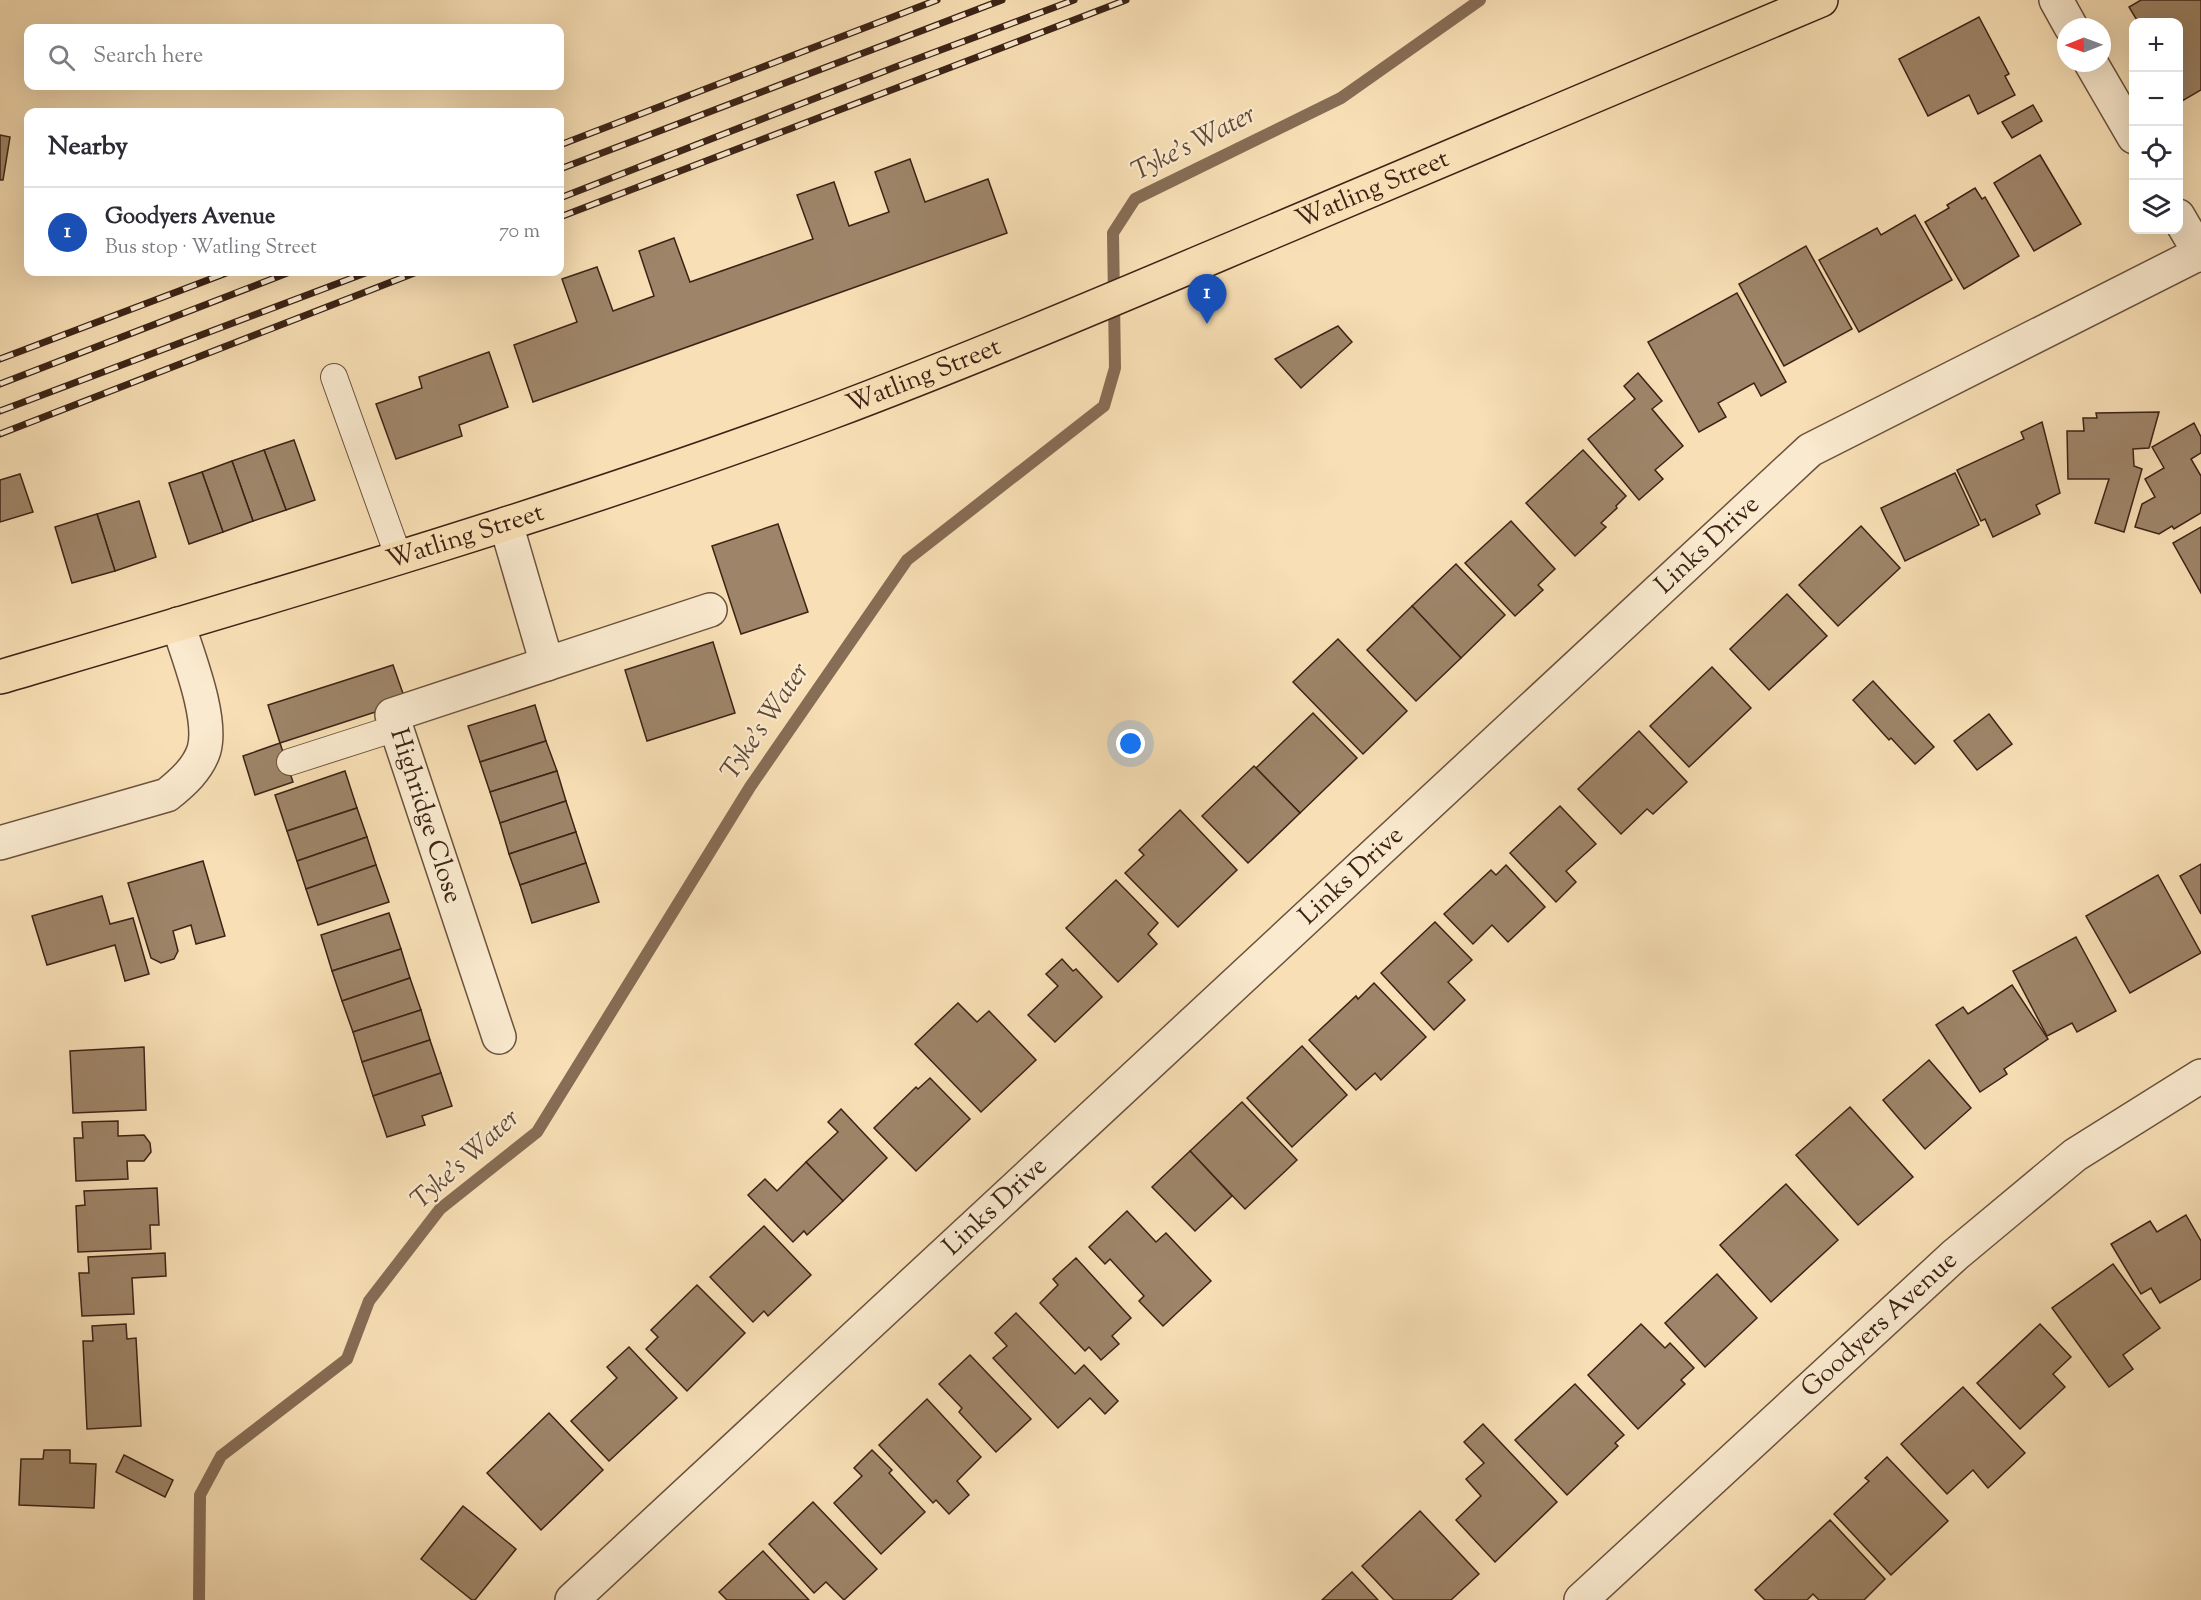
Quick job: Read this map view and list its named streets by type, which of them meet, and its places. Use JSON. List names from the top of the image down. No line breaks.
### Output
{"streets":{"main road":["Watling Street"],"street":["Links Drive","Highridge Close","Goodyers Avenue"]},"water":["Tyke's Water"],"north":"left","page":{"map_buttons":["+","−"],"search":"Search here","heading":"Nearby","list":[{"mark":"1","name":"Goodyers Avenue","note":"Bus stop · Watling Street","value":"70 m"}],"pins":"1"}}
